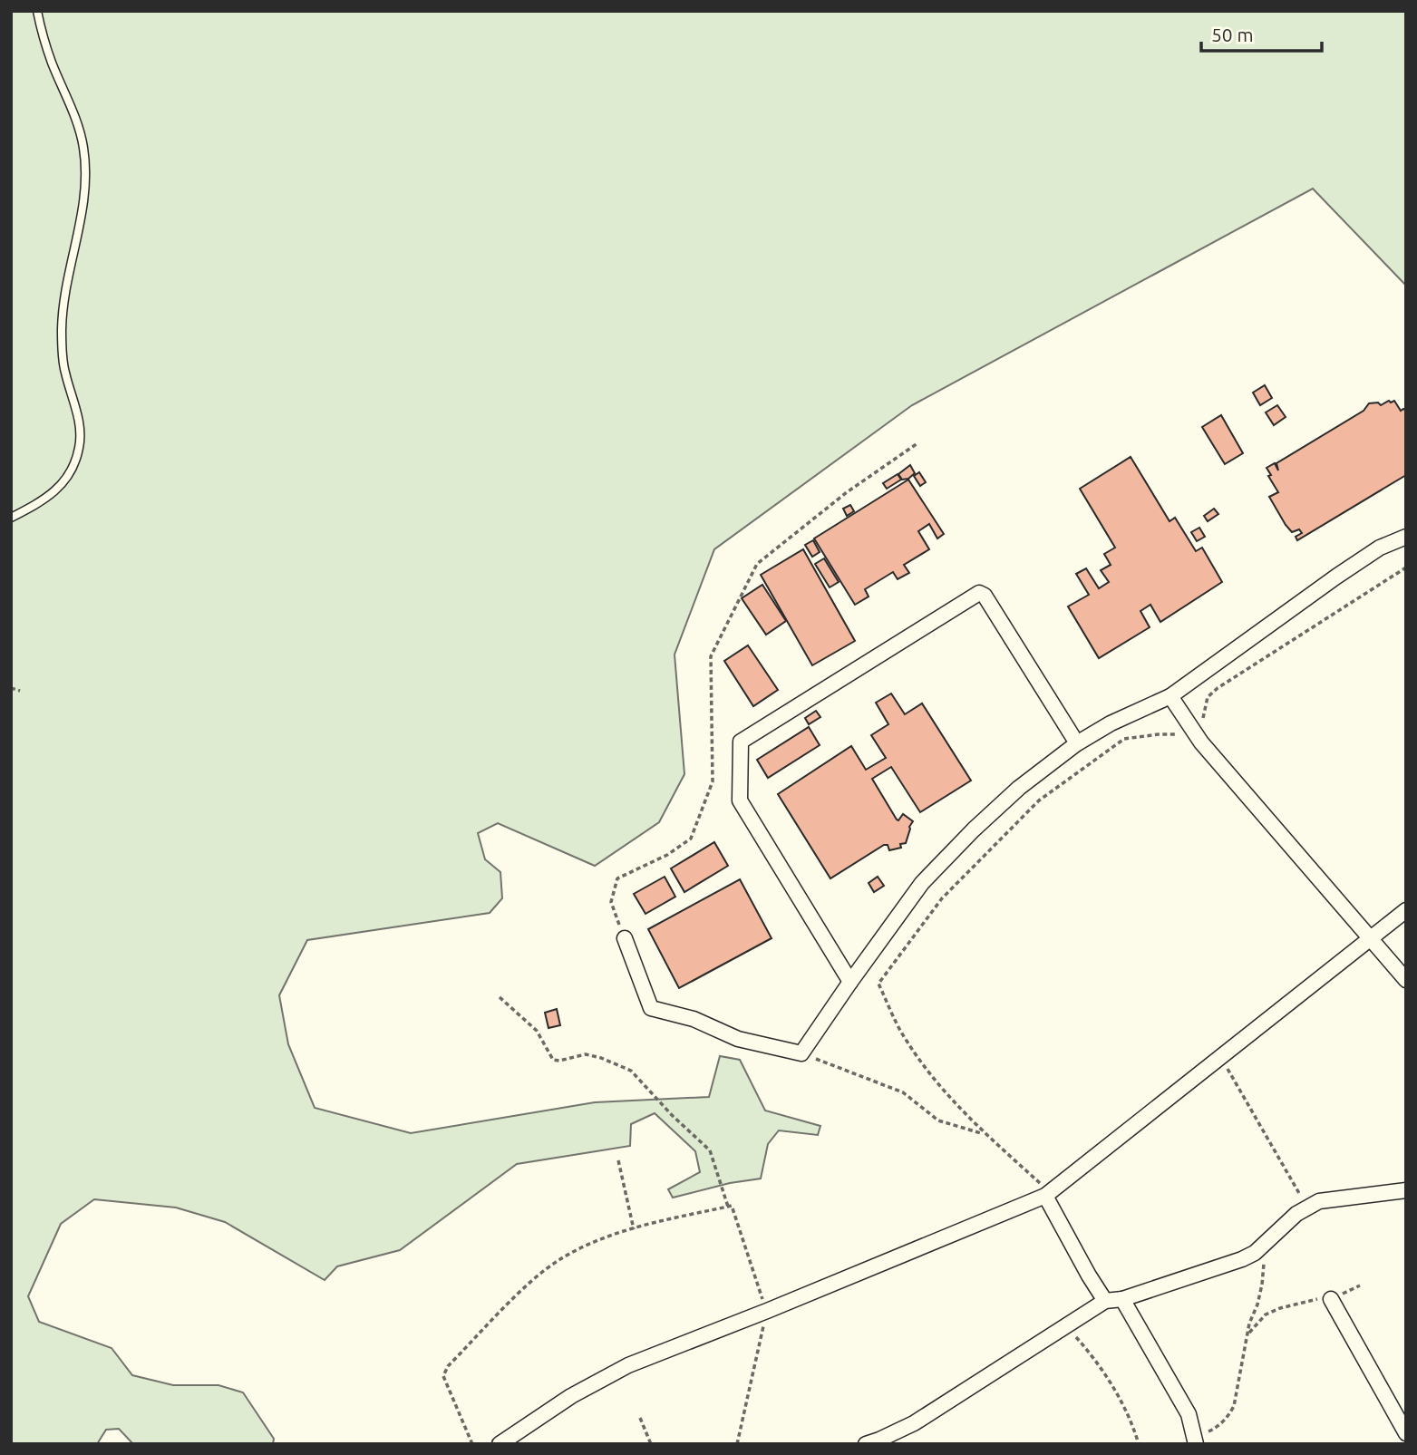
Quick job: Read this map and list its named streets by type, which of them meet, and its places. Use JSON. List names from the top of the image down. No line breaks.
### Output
{"scale_bar":"50 m"}
